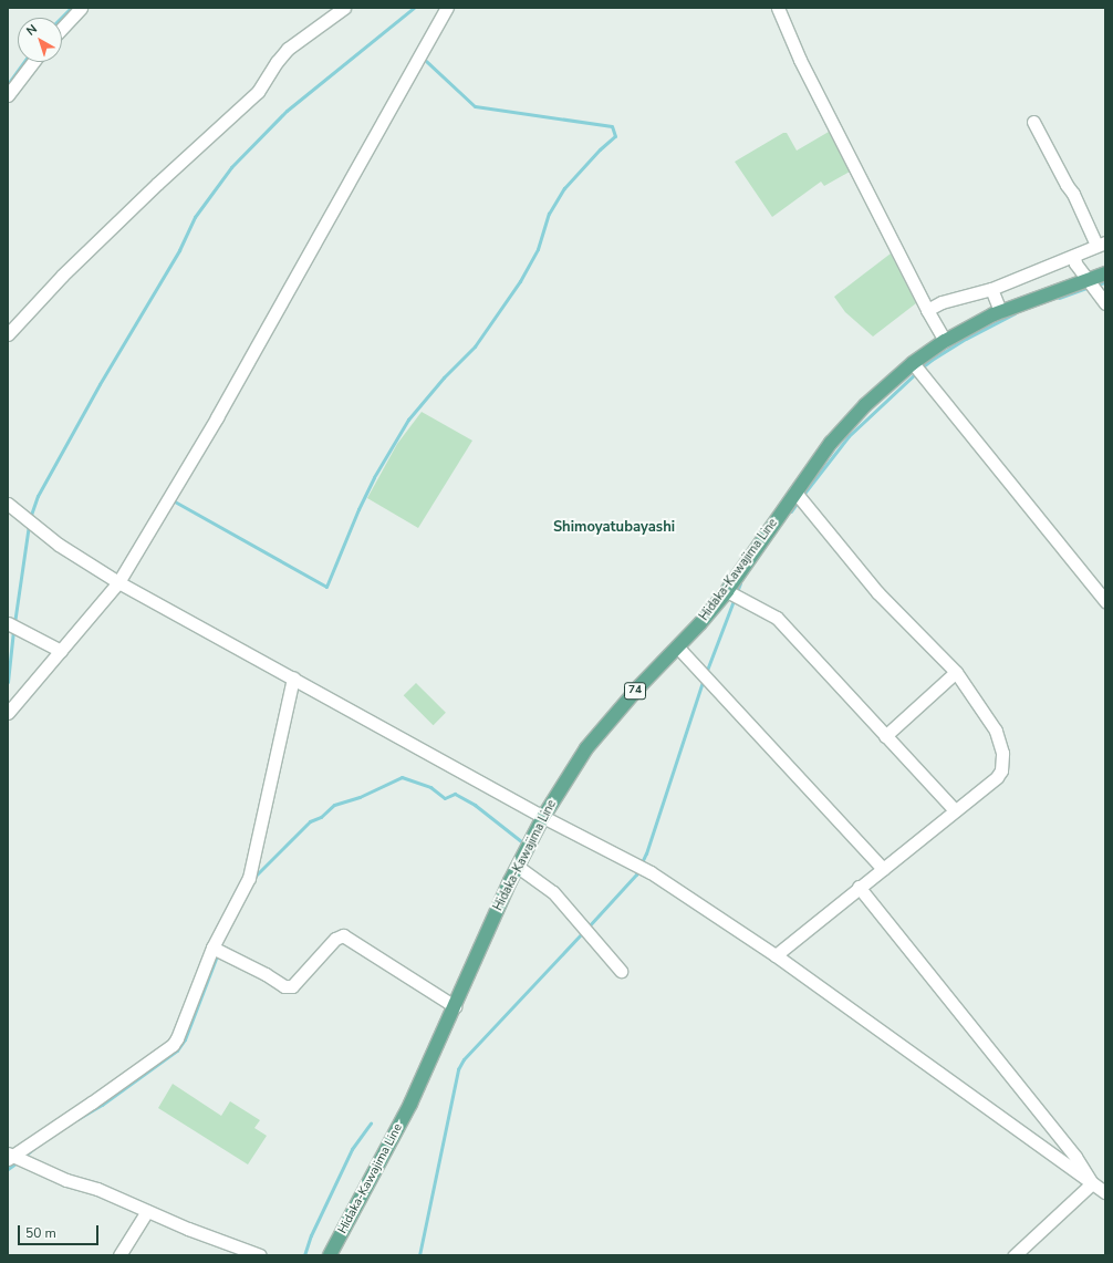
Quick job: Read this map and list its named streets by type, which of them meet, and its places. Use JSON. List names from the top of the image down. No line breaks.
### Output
{"streets":{"main road":["Hidaka-Kawajima Line","74"]},"districts":["Shimoyatubayashi"],"scale_bar":"50 m","north":"top left"}
